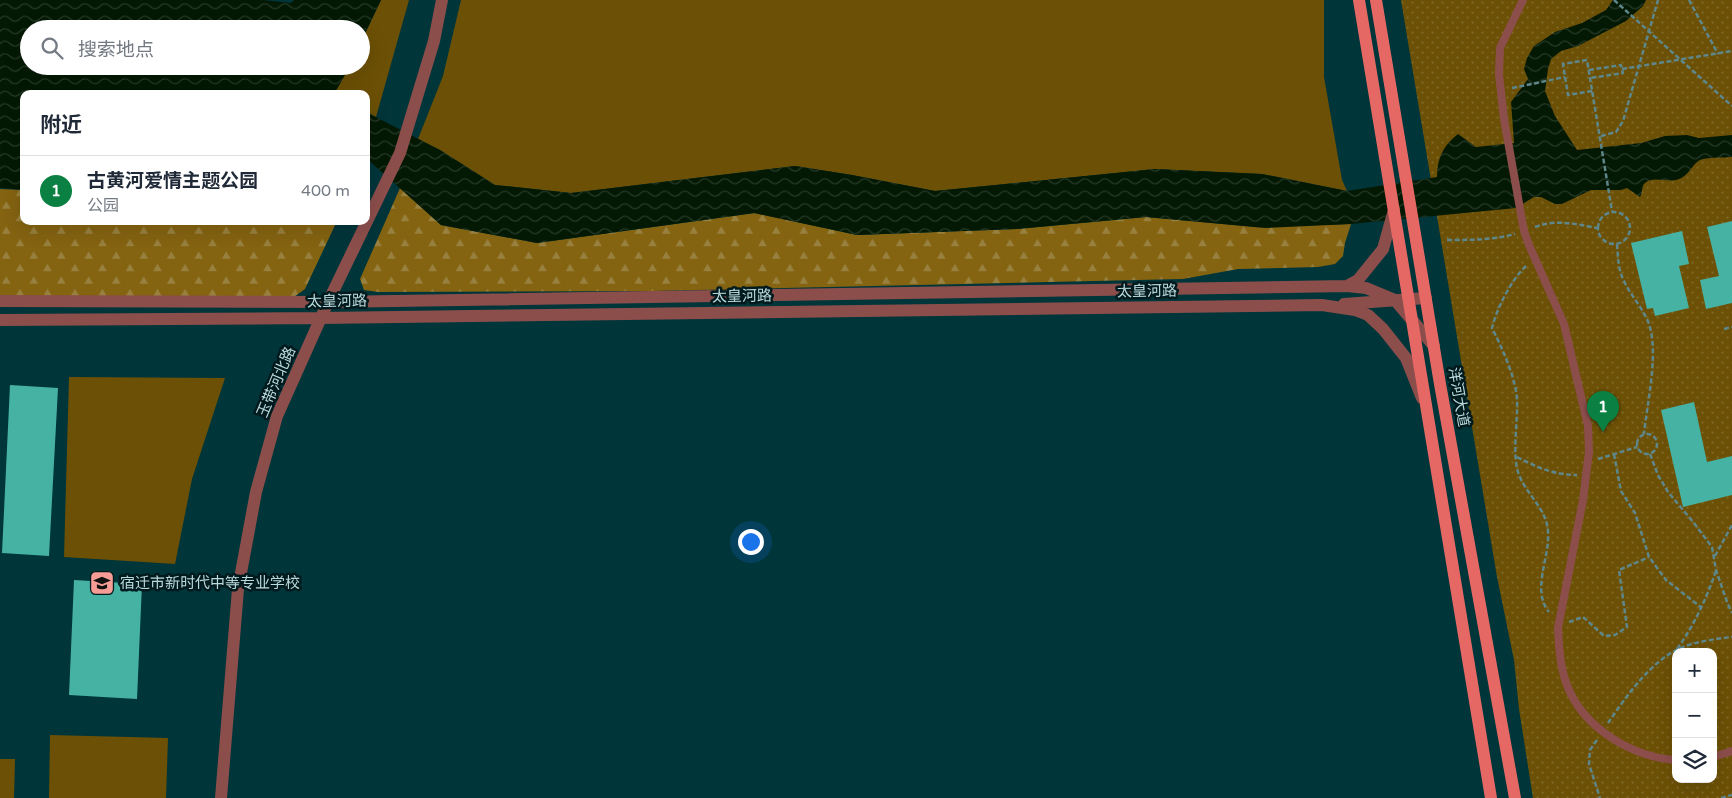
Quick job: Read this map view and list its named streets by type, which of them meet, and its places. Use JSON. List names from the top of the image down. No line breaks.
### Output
{"streets":{"main road":["洋河大道"],"street":["太皇河路","玉带河北路"]},"crossings":[["太皇河路","玉带河北路"]],"places":{"school or university":["宿迁市新时代中等专业学校"]},"page":{"search":"搜索地点","heading":"附近","list":[{"mark":"1","name":"古黄河爱情主题公园","note":"公园","value":"400 m"}],"pins":"1","map_buttons":["+","−"]}}
